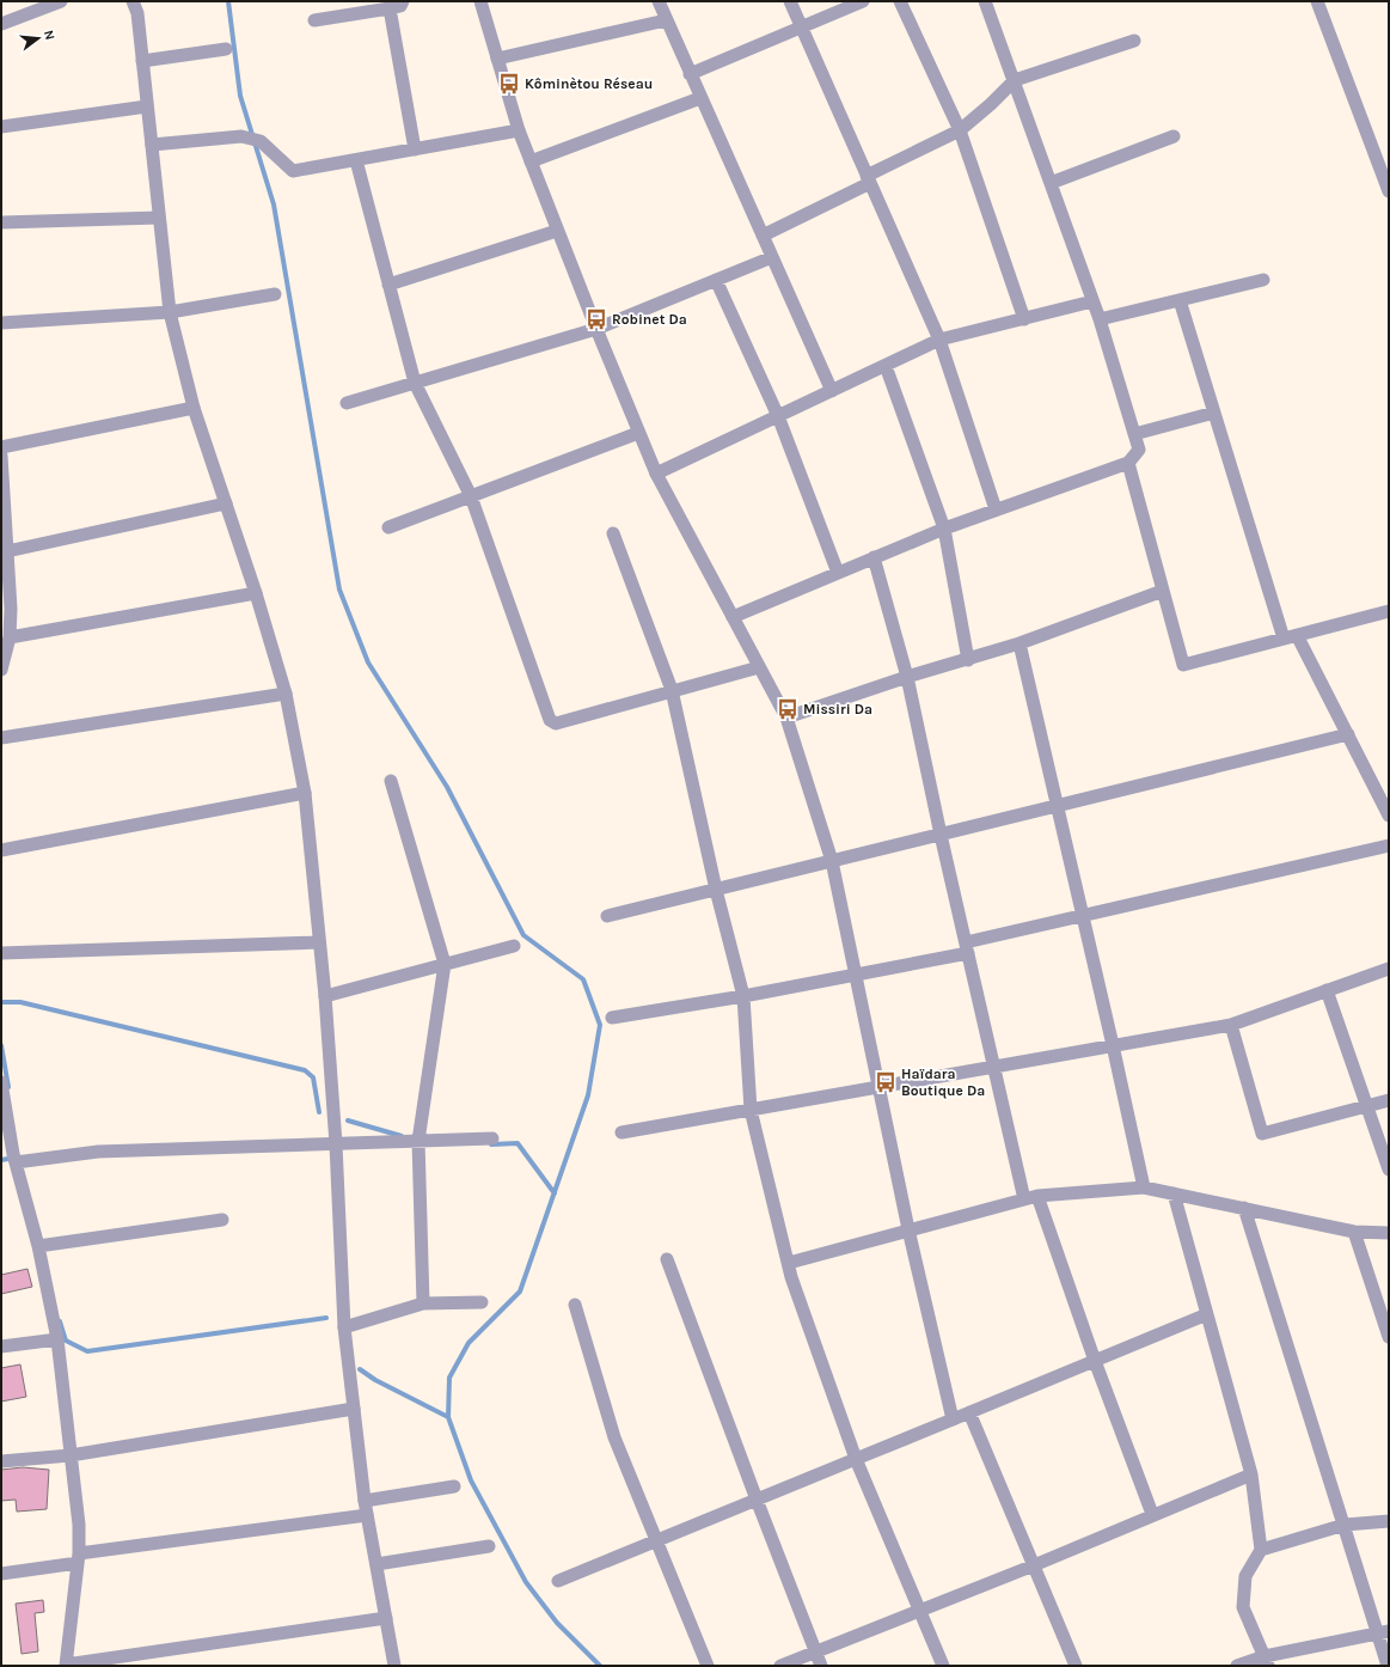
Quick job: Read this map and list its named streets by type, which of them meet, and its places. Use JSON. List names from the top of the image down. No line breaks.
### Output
{"places":{"bus stop":["Kôminètou Réseau","Robinet Da","Missiri Da","Haïdara Boutique Da"]},"north":"right"}
